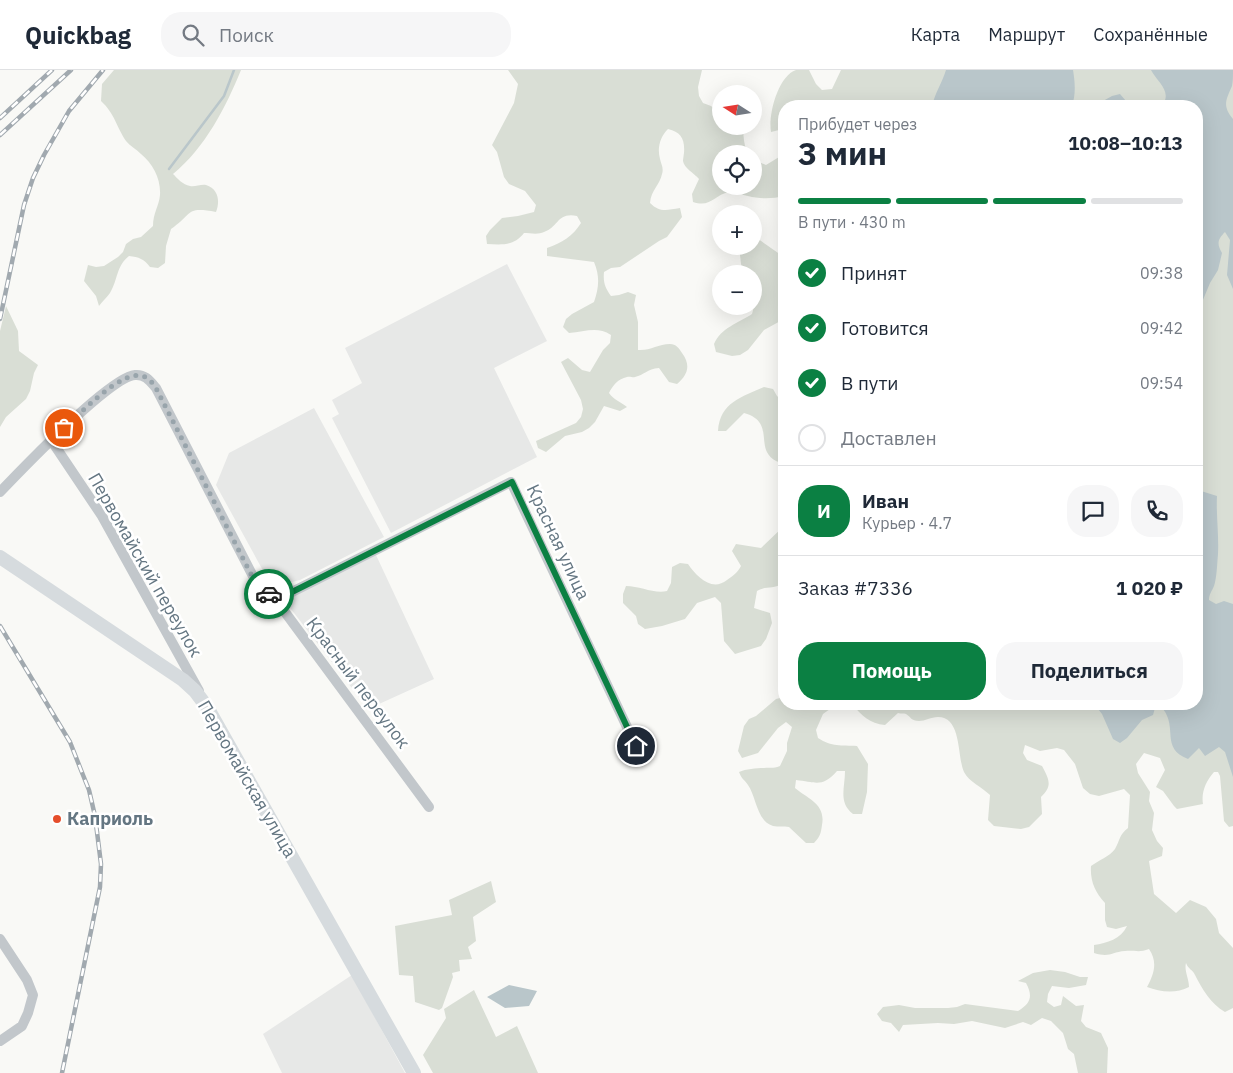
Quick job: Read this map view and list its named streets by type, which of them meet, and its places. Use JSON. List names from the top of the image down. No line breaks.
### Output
{"streets":{"street":["Красная улица","Первомайский переулок","Красный переулок","Первомайская улица"]},"crossings":[["Красная улица","Красный переулок"],["Первомайский переулок","Красный переулок"],["Первомайский переулок","Первомайская улица"]],"places":["Каприоль"],"north":"left","page":{"header":"Quickbag","search":"Поиск","nav":["Карта","Маршрут","Сохранённые"],"map_buttons":["+","−"],"heading":["3 мин","Прибудет через","10:08–10:13"],"panel":["Иван","Курьер · 4.7","Заказ #7336","1 020 ₽"],"bar":"В пути · 430 m","list":[["Принят","09:38"],["Готовится","09:42"],["В пути","09:54"],"Доставлен"],"round":"И","buttons":["Помощь","Поделиться"]}}
